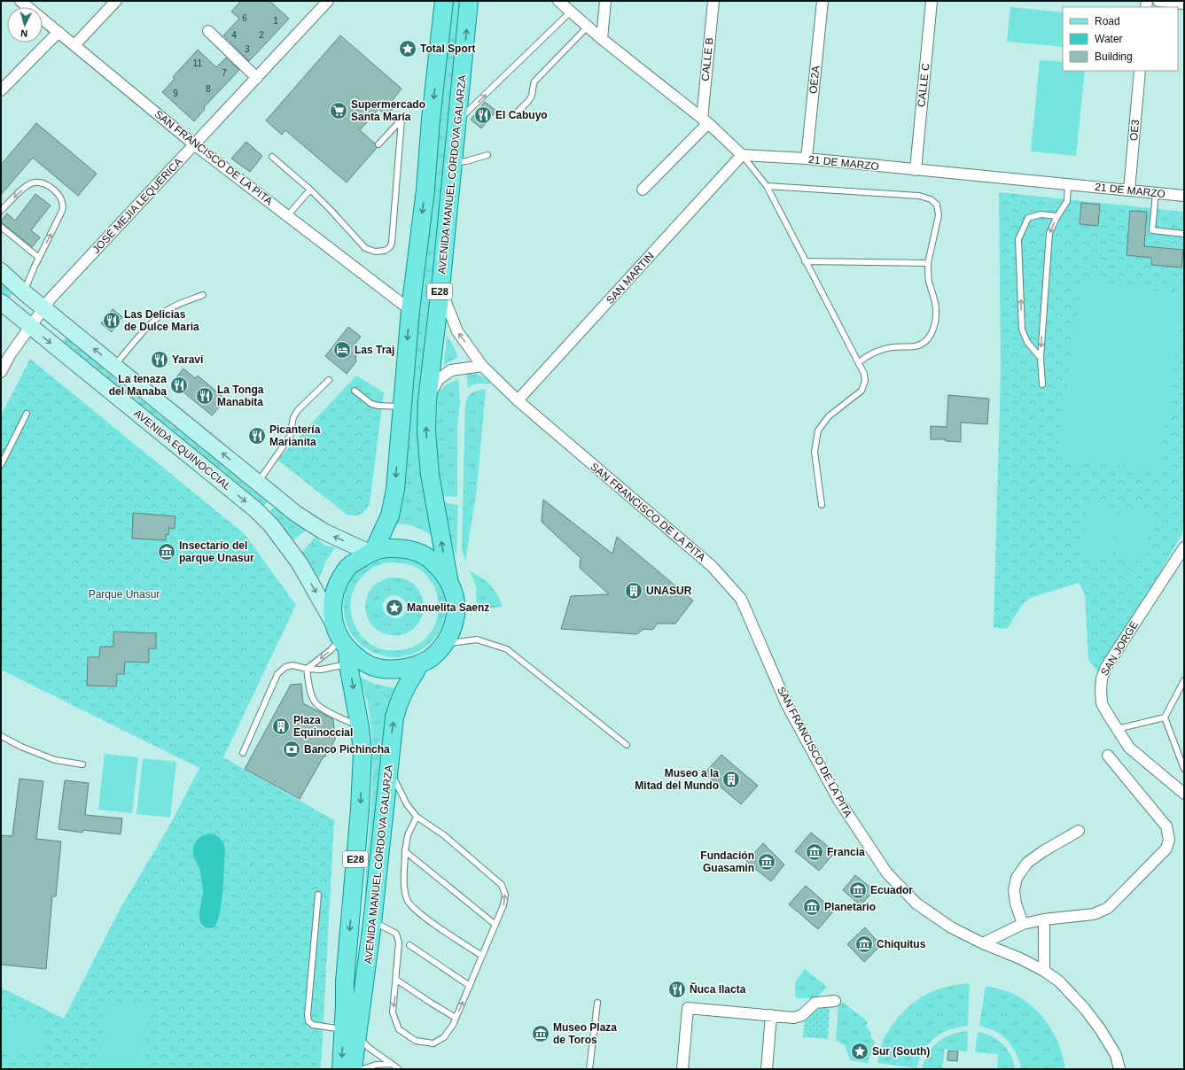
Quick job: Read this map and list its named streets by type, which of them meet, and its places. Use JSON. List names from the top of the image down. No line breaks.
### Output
{"streets":{"main road":["AVENIDA MANUEL CÓRDOVA GALARZA","E28","AVENIDA EQUINOCCIAL"],"street":["CALLE B","OE2A","CALLE C","OE3","SAN FRANCISCO DE LA PITA","21 DE MARZO","JOSÉ MEJIA LEQUERICA","SAN MARTIN","SAN JORGE"]},"crossings":[["OE2A","21 DE MARZO"],["CALLE C","21 DE MARZO"],["OE3","21 DE MARZO"],["SAN FRANCISCO DE LA PITA","AVENIDA MANUEL CÓRDOVA GALARZA"],["SAN FRANCISCO DE LA PITA","JOSÉ MEJIA LEQUERICA"],["SAN FRANCISCO DE LA PITA","SAN MARTIN"],["SAN FRANCISCO DE LA PITA","E28"],["21 DE MARZO","SAN MARTIN"],["AVENIDA MANUEL CÓRDOVA GALARZA","E28"],["AVENIDA MANUEL CÓRDOVA GALARZA","AVENIDA EQUINOCCIAL"],["JOSÉ MEJIA LEQUERICA","AVENIDA EQUINOCCIAL"],["E28","AVENIDA EQUINOCCIAL"]],"parks":["Parque Unasur"],"places":{"place":["Total Sport","Manuelita Saenz","Sur (South)"],"supermarket":["Supermercado Santa María"],"restaurant":["El Cabuyo","Las Delicias de Dulce Maria","Yaraví","La tenaza del Manaba","La Tonga Manabita","Picantería Marianita","Ñuca llacta"],"hotel":["Las Traj"],"museum":["Insectario del parque Unasur","Francia","Fundación Guasamin","Ecuador","Planetario","Chiquitus","Museo Plaza de Toros"],"building":["UNASUR","Plaza Equinoccial","Museo a la Mitad del Mundo"],"bank":["Banco Pichincha"]},"house_numbers":["6","1","4","2","3","11","7","8","9"],"legend":["Road","Water","Building"],"north":"bottom"}
